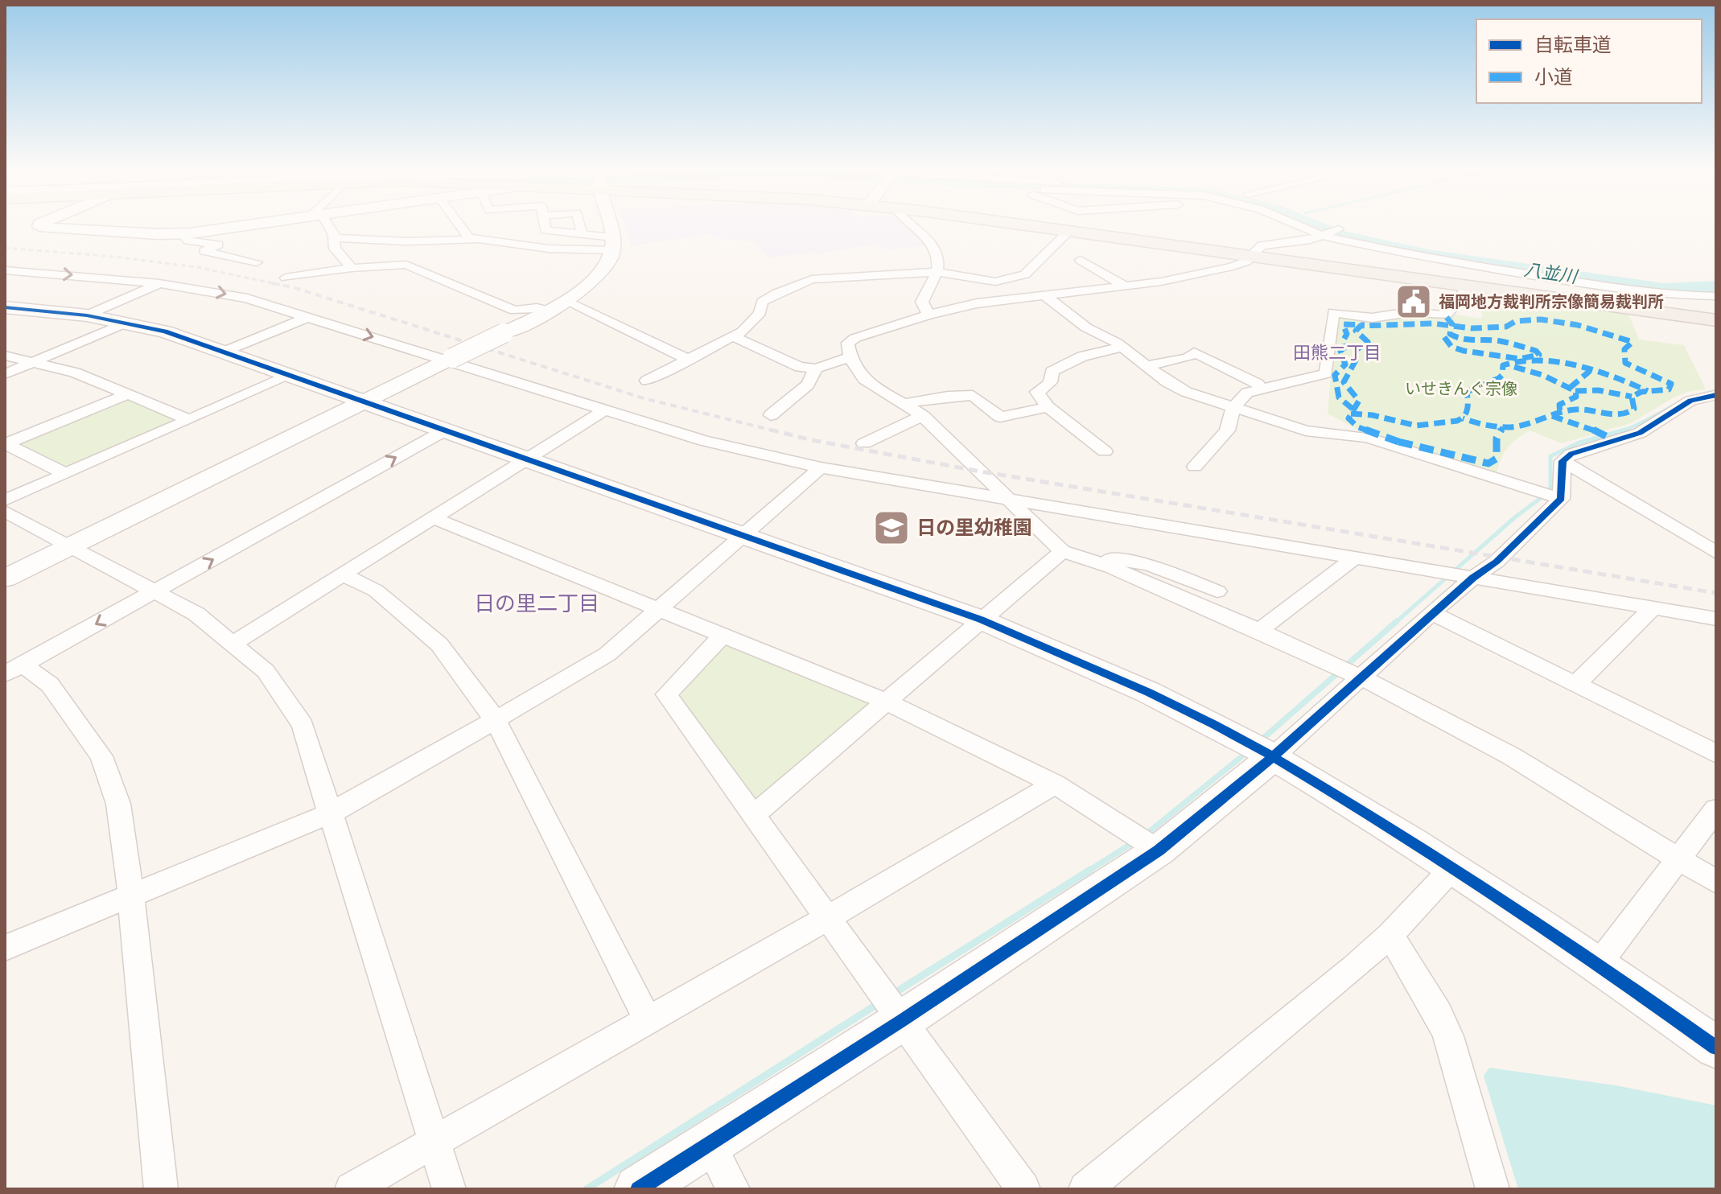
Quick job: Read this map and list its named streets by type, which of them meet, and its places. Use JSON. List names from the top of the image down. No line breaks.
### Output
{"districts":["田熊二丁目","日の里二丁目"],"water":["八並川"],"parks":["いせきんぐ宗像"],"places":{"public building":["福岡地方裁判所宗像簡易裁判所"],"school or university":["日の里幼稚園"]},"legend":["自転車道","小道"]}
